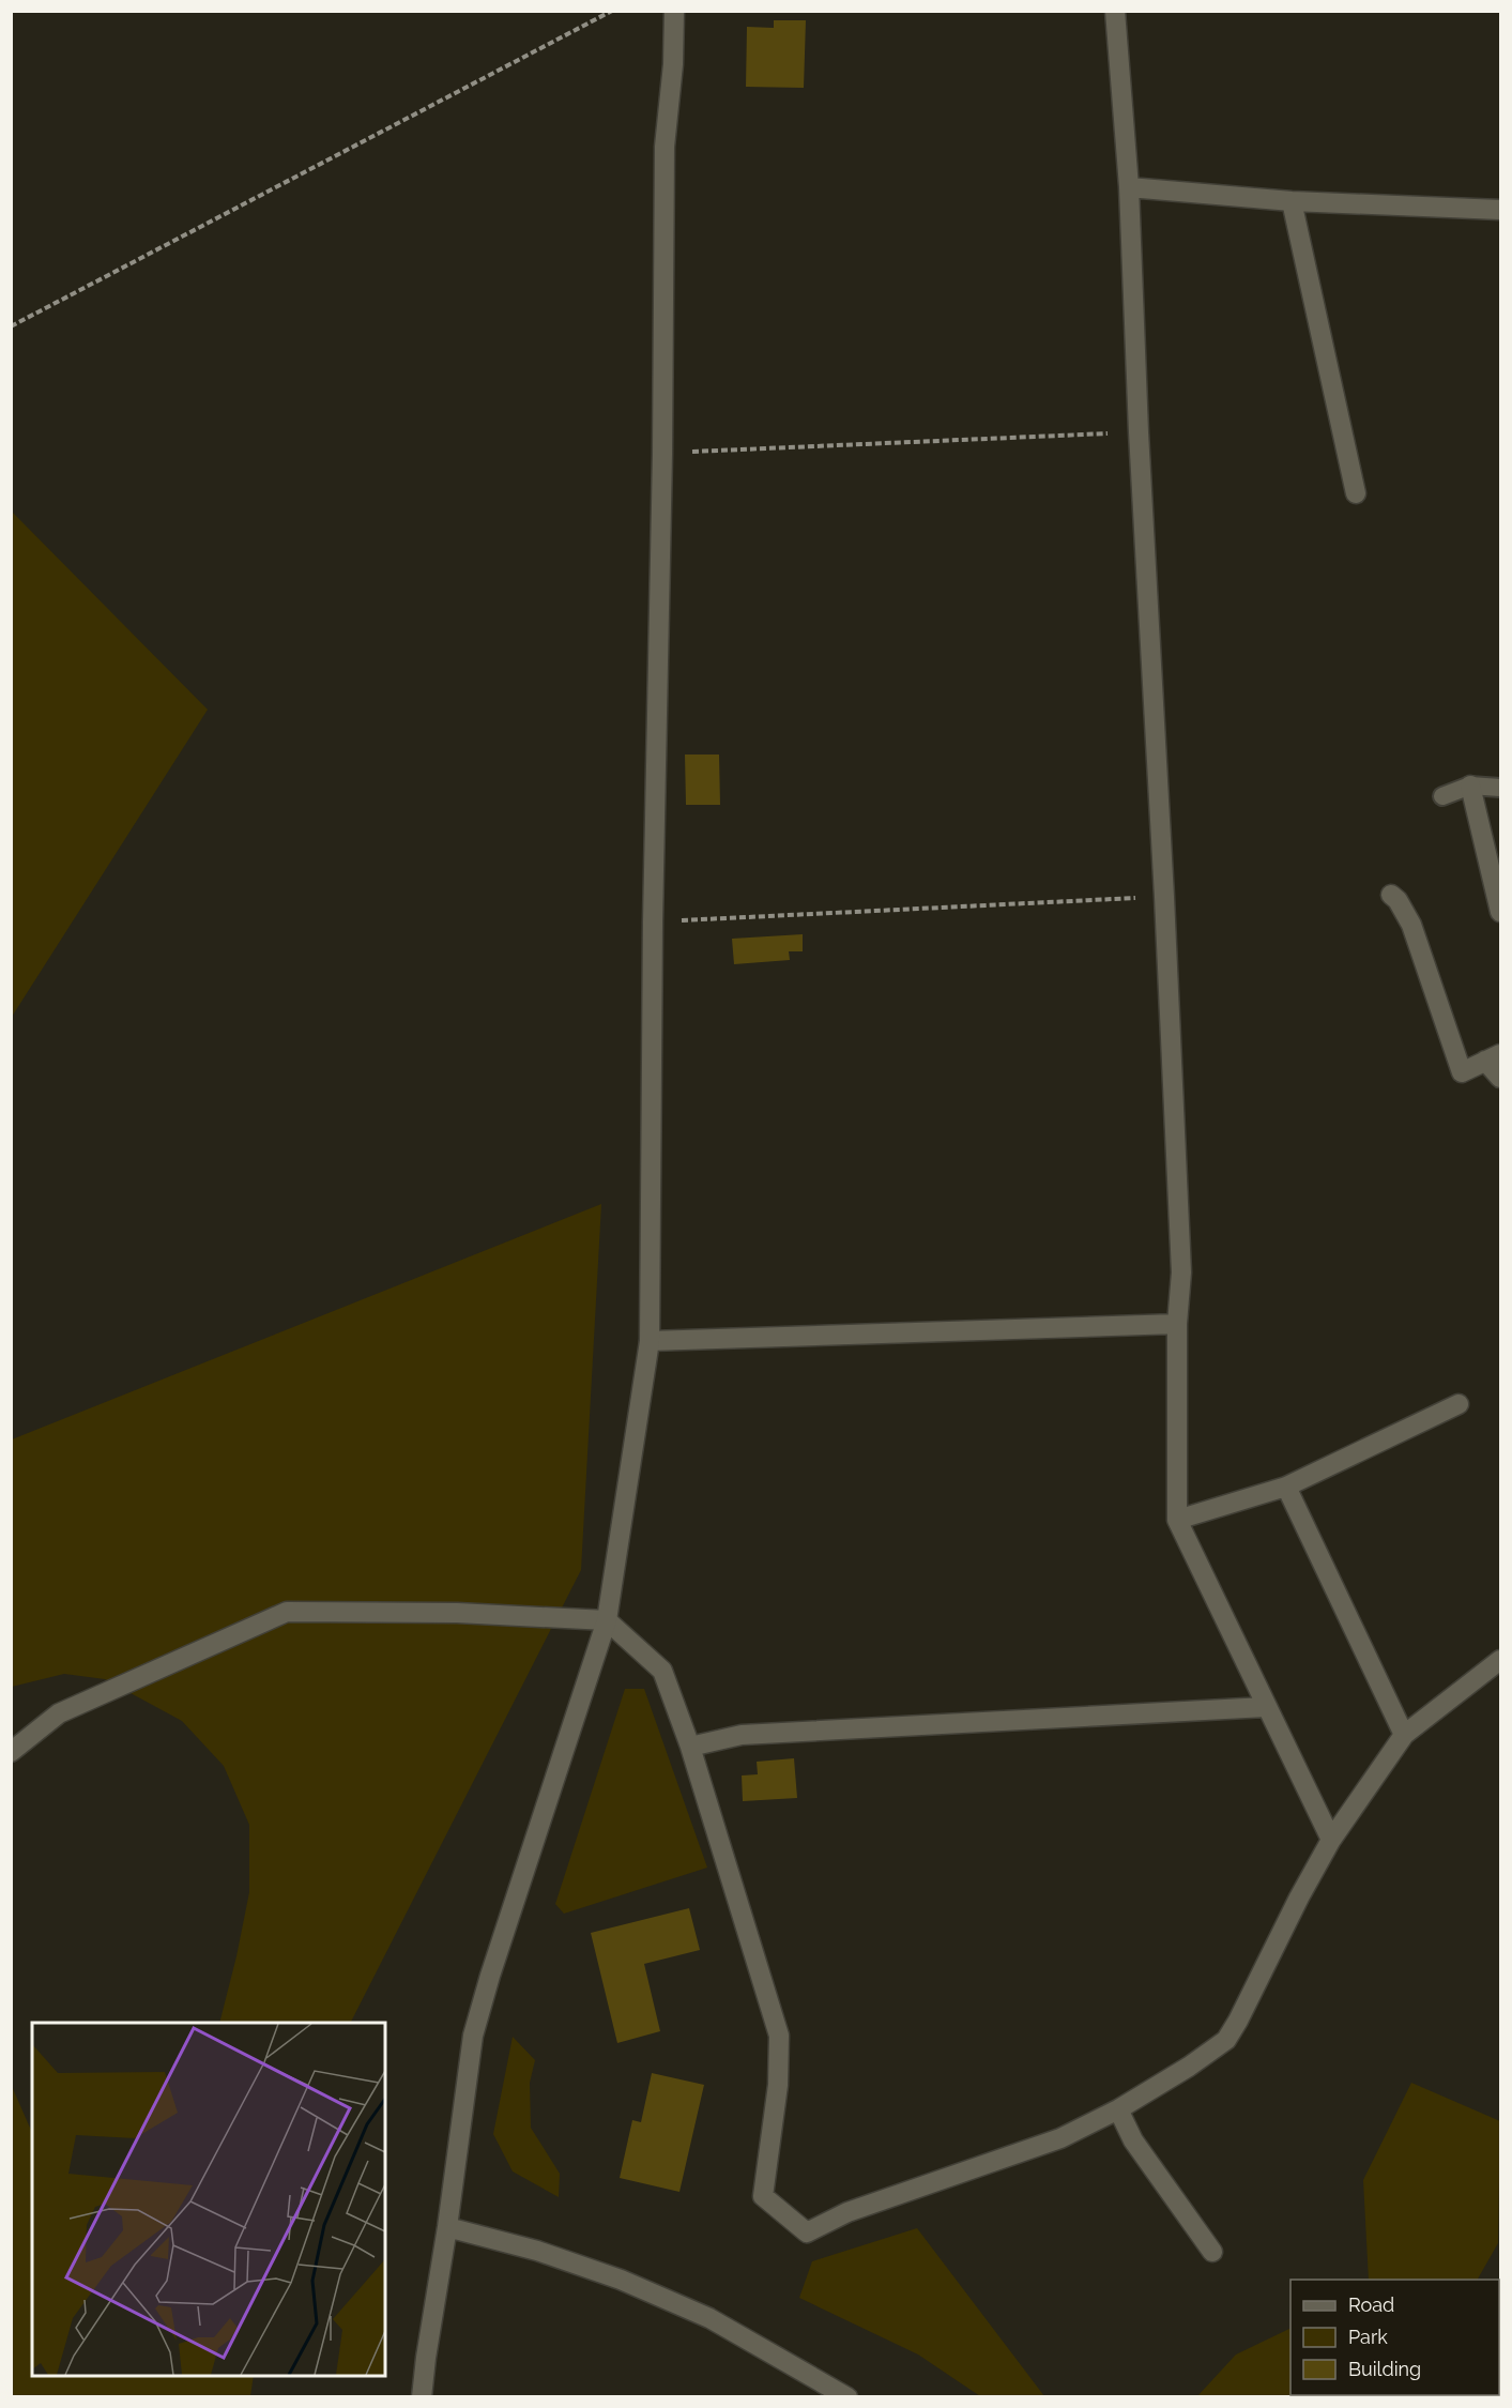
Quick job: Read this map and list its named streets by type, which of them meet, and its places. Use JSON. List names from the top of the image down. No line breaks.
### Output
{"legend":["Road","Park","Building"]}
